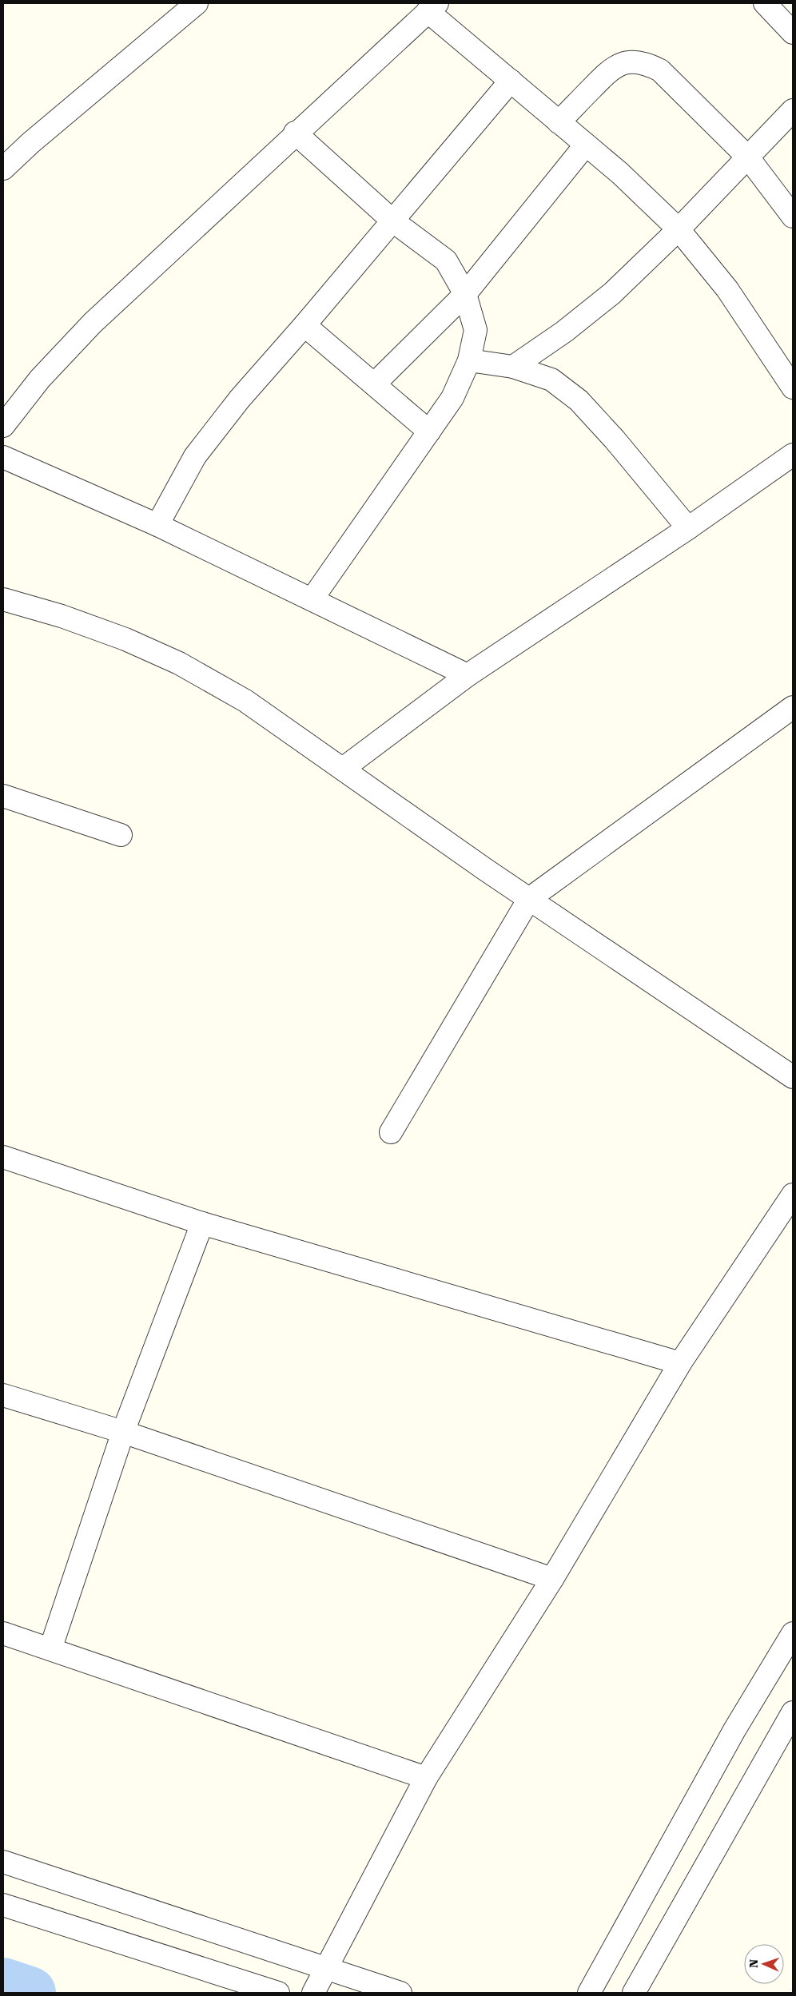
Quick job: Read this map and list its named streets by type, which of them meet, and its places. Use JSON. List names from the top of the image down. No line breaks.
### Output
{"north":"left"}
